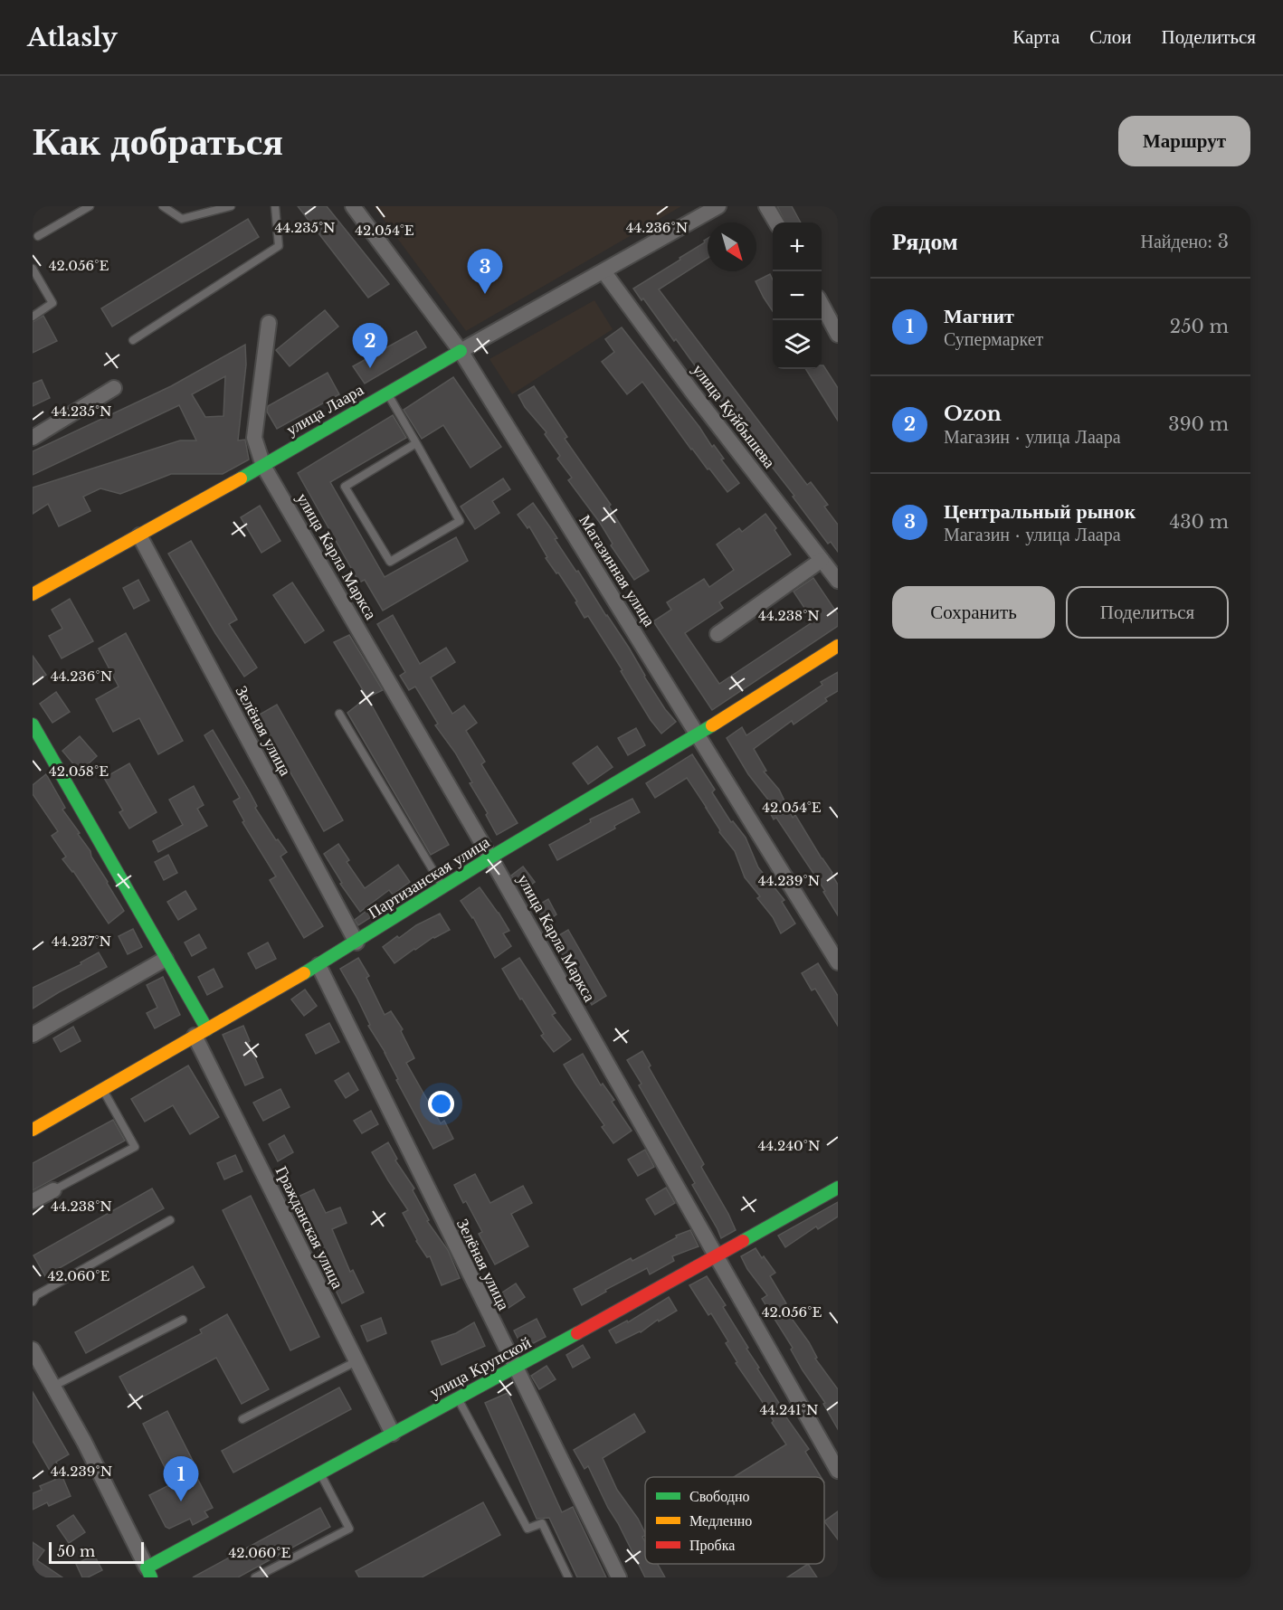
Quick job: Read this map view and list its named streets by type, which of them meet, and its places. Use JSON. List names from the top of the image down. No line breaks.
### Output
{"streets":{"street":["улица Лаара","улица Куйбышева","улица Карла Маркса","Магазинная улица","Зелёная улица","Партизанская улица","Гражданская улица","улица Крупской"]},"crossings":[["улица Лаара","улица Куйбышева"],["улица Лаара","улица Карла Маркса"],["улица Лаара","Магазинная улица"],["улица Лаара","Зелёная улица"],["улица Карла Маркса","Партизанская улица"],["улица Карла Маркса","улица Крупской"],["Магазинная улица","Партизанская улица"],["Зелёная улица","Партизанская улица"],["Зелёная улица","улица Крупской"],["Партизанская улица","Гражданская улица"],["Гражданская улица","улица Крупской"]],"legend":["Свободно","Медленно","Пробка"],"scale_bar":"50 m","north":"bottom right","page":{"header":"Atlasly","nav":["Карта","Слои","Поделиться"],"buttons":["Маршрут",["Сохранить","Поделиться"]],"title":"Как добраться","heading":["Рядом","Найдено: 3"],"map_buttons":["+","−"],"pins":["3","2","1"],"list":[{"mark":"1","name":"Магнит","note":"Супермаркет","value":"250 m"},{"mark":"2","name":"Ozon","note":"Магазин · улица Лаара","value":"390 m"},{"mark":"3","name":"Центральный рынок","note":"Магазин · улица Лаара","value":"430 m"}],"scale":"50 m"},"coordinates":["44.235°N","44.236°N","42.054°E","42.056°E","44.238°N","42.058°E","44.239°N","44.237°N","44.240°N","42.060°E","44.241°N"]}
